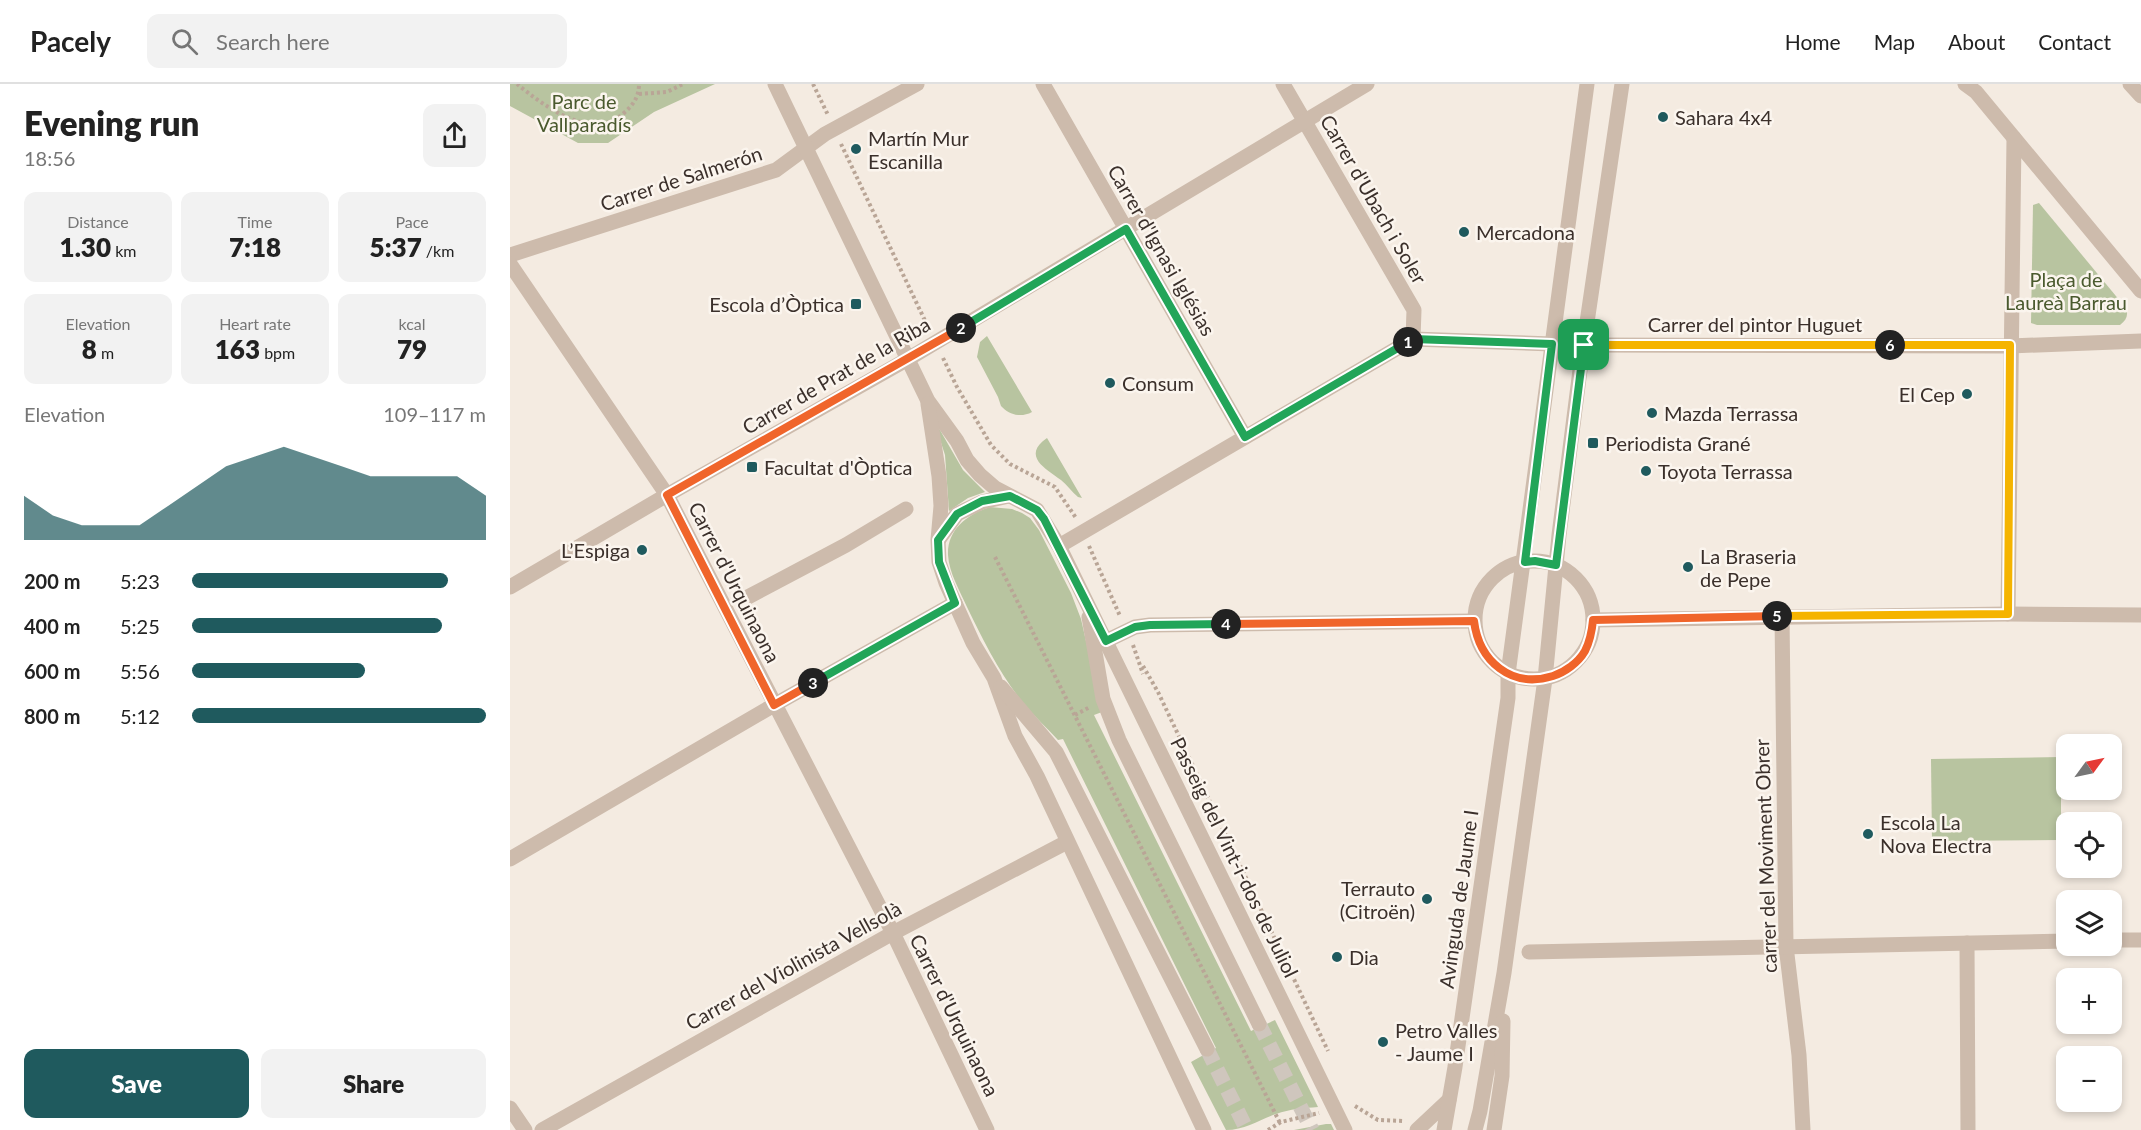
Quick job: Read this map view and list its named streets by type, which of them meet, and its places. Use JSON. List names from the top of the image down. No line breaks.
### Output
{"streets":{"street":["Carrer de Salmerón","Carrer d'Ubach i Soler","Carrer d'Ignasi Iglésias","Carrer del pintor Huguet","Carrer de Prat de la Riba","Carrer d'Urquinaona","carrer del Moviment Obrer","Passeig del Vint-i-dos de Juliol","Avinguda de Jaume I","Carrer del Violinista Vellsolà"]},"crossings":[["Carrer de Salmerón","Passeig del Vint-i-dos de Juliol"],["Carrer d'Ubach i Soler","Carrer de Prat de la Riba"],["Carrer d'Ignasi Iglésias","Carrer de Prat de la Riba"],["Carrer de Prat de la Riba","Carrer d'Urquinaona"],["Carrer de Prat de la Riba","Passeig del Vint-i-dos de Juliol"],["Carrer d'Urquinaona","Carrer del Violinista Vellsolà"],["Passeig del Vint-i-dos de Juliol","Carrer del Violinista Vellsolà"]],"parks":["Parc de Vallparadís","Plaça de Laureà Barrau"],"places":{"other":["Sahara 4x4","Martín Mur Escanilla","Mercadona","Consum","El Cep","Mazda Terrassa","Toyota Terrassa","L’Espiga","La Braseria de Pepe","Escola La Nova Electra","Terrauto (Citroën)","Dia","Petro Valles - Jaume I"],"transit":["Escola d’Òptica","Periodista Grané","Facultat d'Òptica"]},"north":"top right","page":{"header":"Pacely","search":"Search here","nav":["Home","Map","About","Contact"],"heading":["Evening run","18:56"],"stats":[["Distance","1.30 km"],["Time","7:18"],["Pace","5:37 /km"],["Elevation","8 m"],["Heart rate","163 bpm"],["kcal","79"]],"pins":["2","1","6","5","4","3"],"chart":["Elevation","109–117 m"],"list":[{"name":"200 m","note":"5:23"},{"name":"400 m","note":"5:25"},{"name":"600 m","note":"5:56"},{"name":"800 m","note":"5:12"}],"map_buttons":["+","−"],"buttons":["Save","Share"]}}
